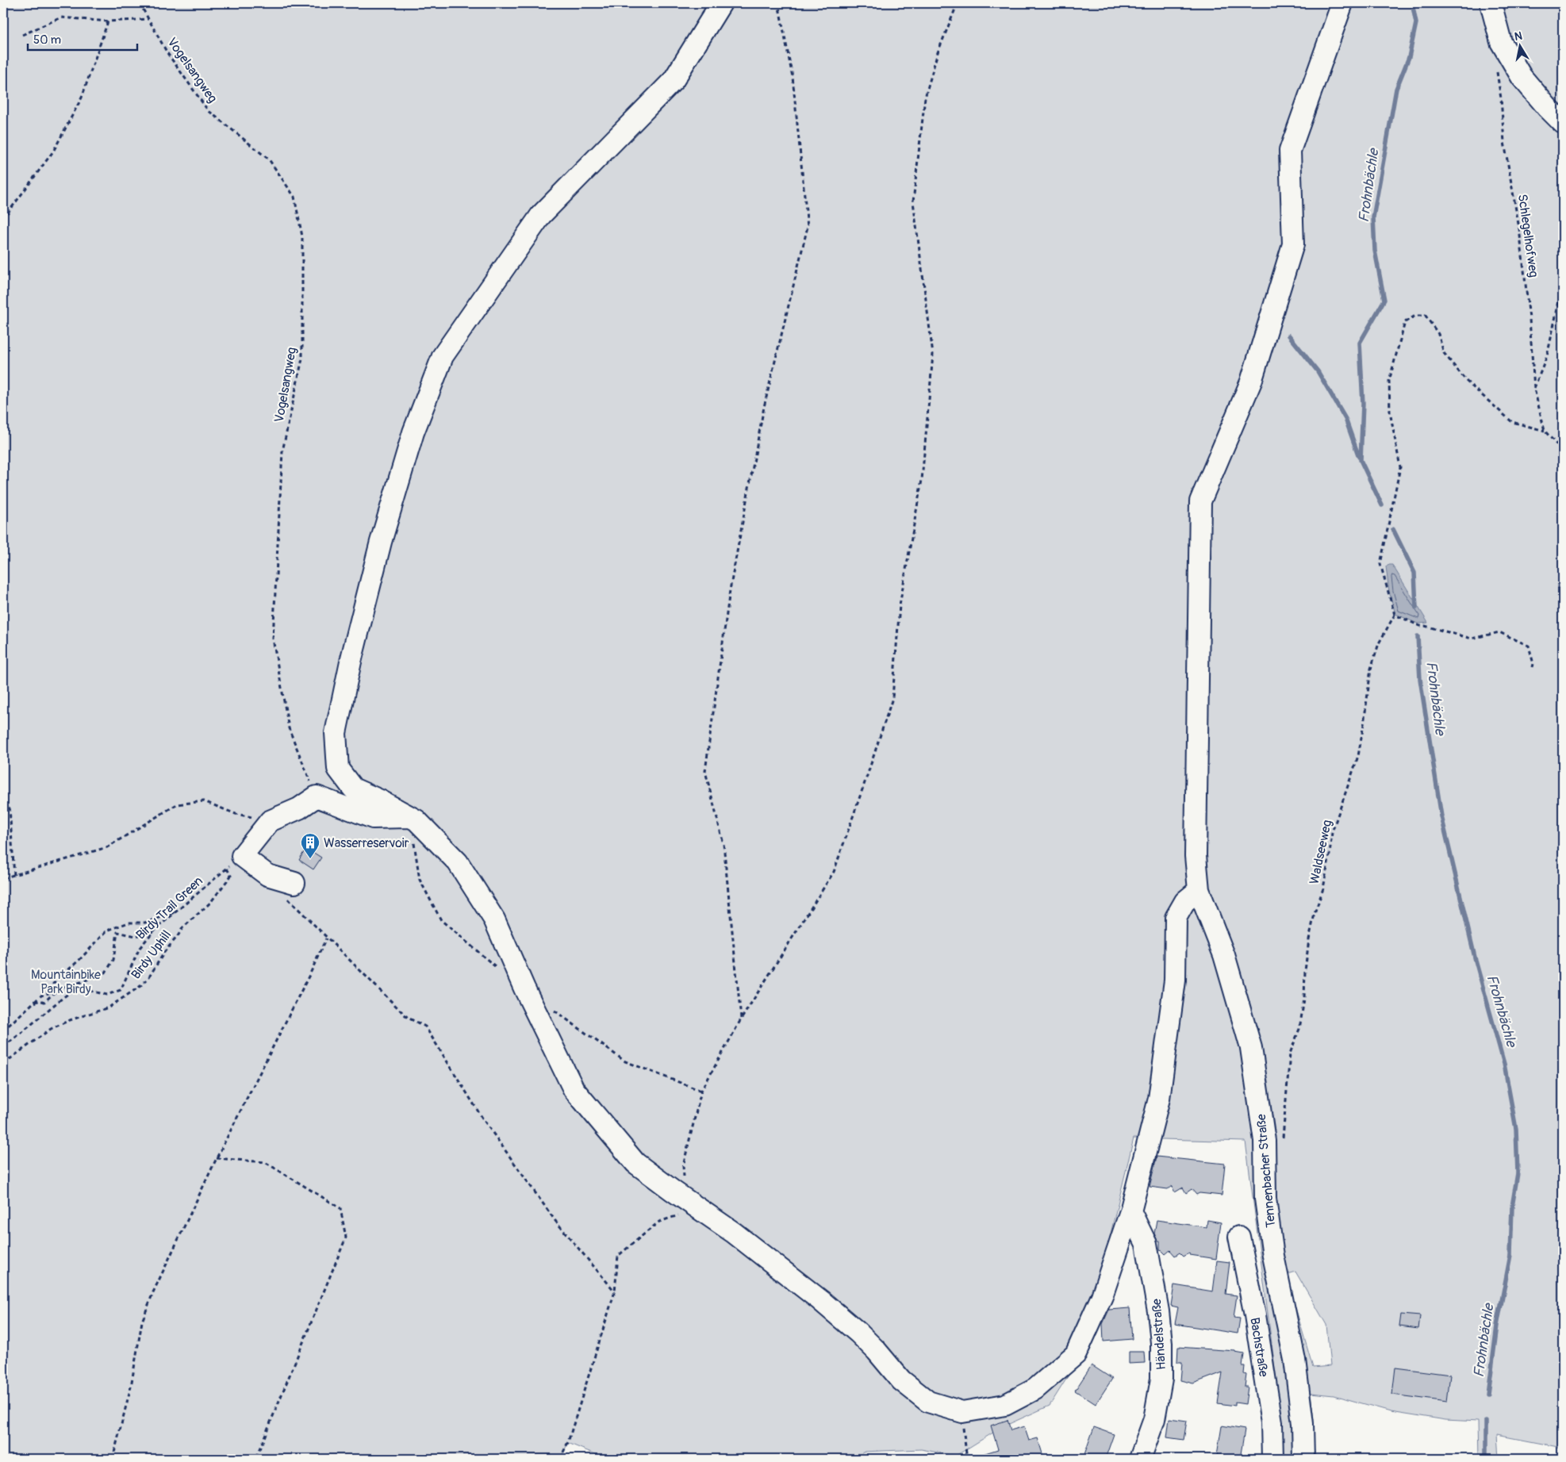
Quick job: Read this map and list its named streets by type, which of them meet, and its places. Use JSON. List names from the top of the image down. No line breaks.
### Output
{"streets":{"street":["Tennenbacher Straße","Händelstraße","Bachstraße"],"path":["Vogelsangweg","Schlegelhofweg","Waldseeweg","Birdy Trail Green","Birdy Uphill"]},"crossings":[["Birdy Trail Green","Birdy Uphill"]],"water":["Frohnbächle"],"parks":["Mountainbike Park Birdy"],"places":{"building":["Wasserreservoir"]},"scale_bar":"50 m","north":"top"}
